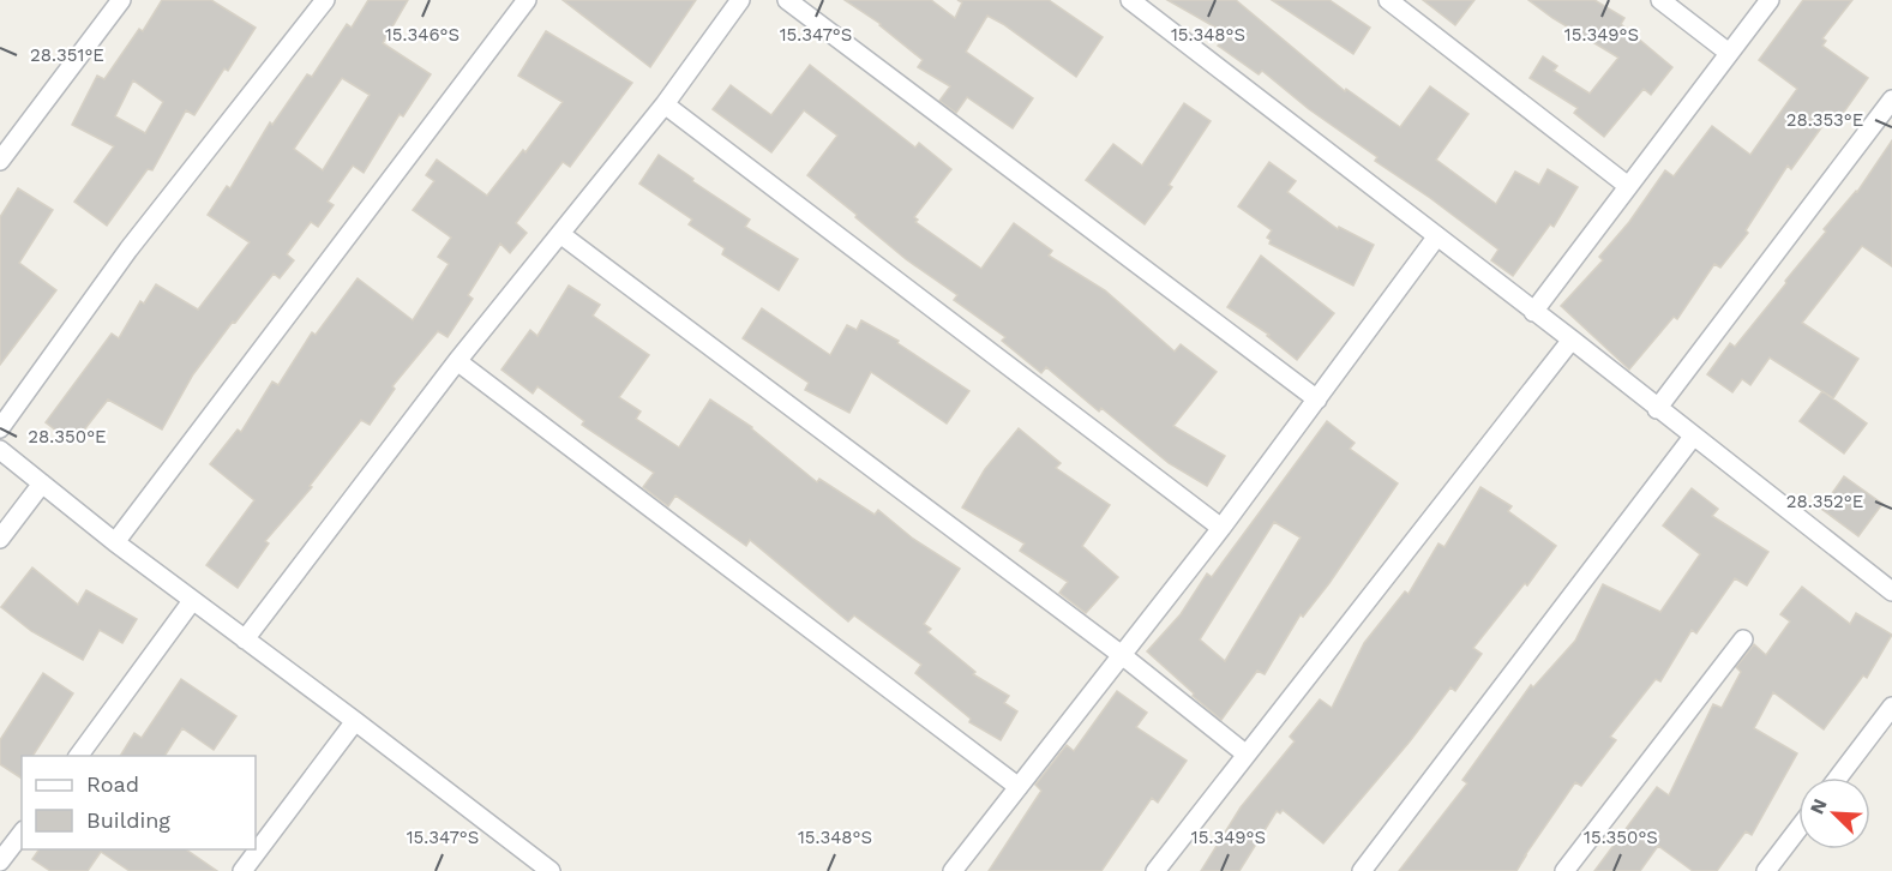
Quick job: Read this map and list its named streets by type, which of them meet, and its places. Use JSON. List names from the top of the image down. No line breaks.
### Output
{"legend":["Road","Building"],"north":"top left","coordinates":["15.346°S","15.347°S","15.348°S","15.349°S","28.351°E","28.353°E","28.350°E","28.352°E","15.350°S"]}
